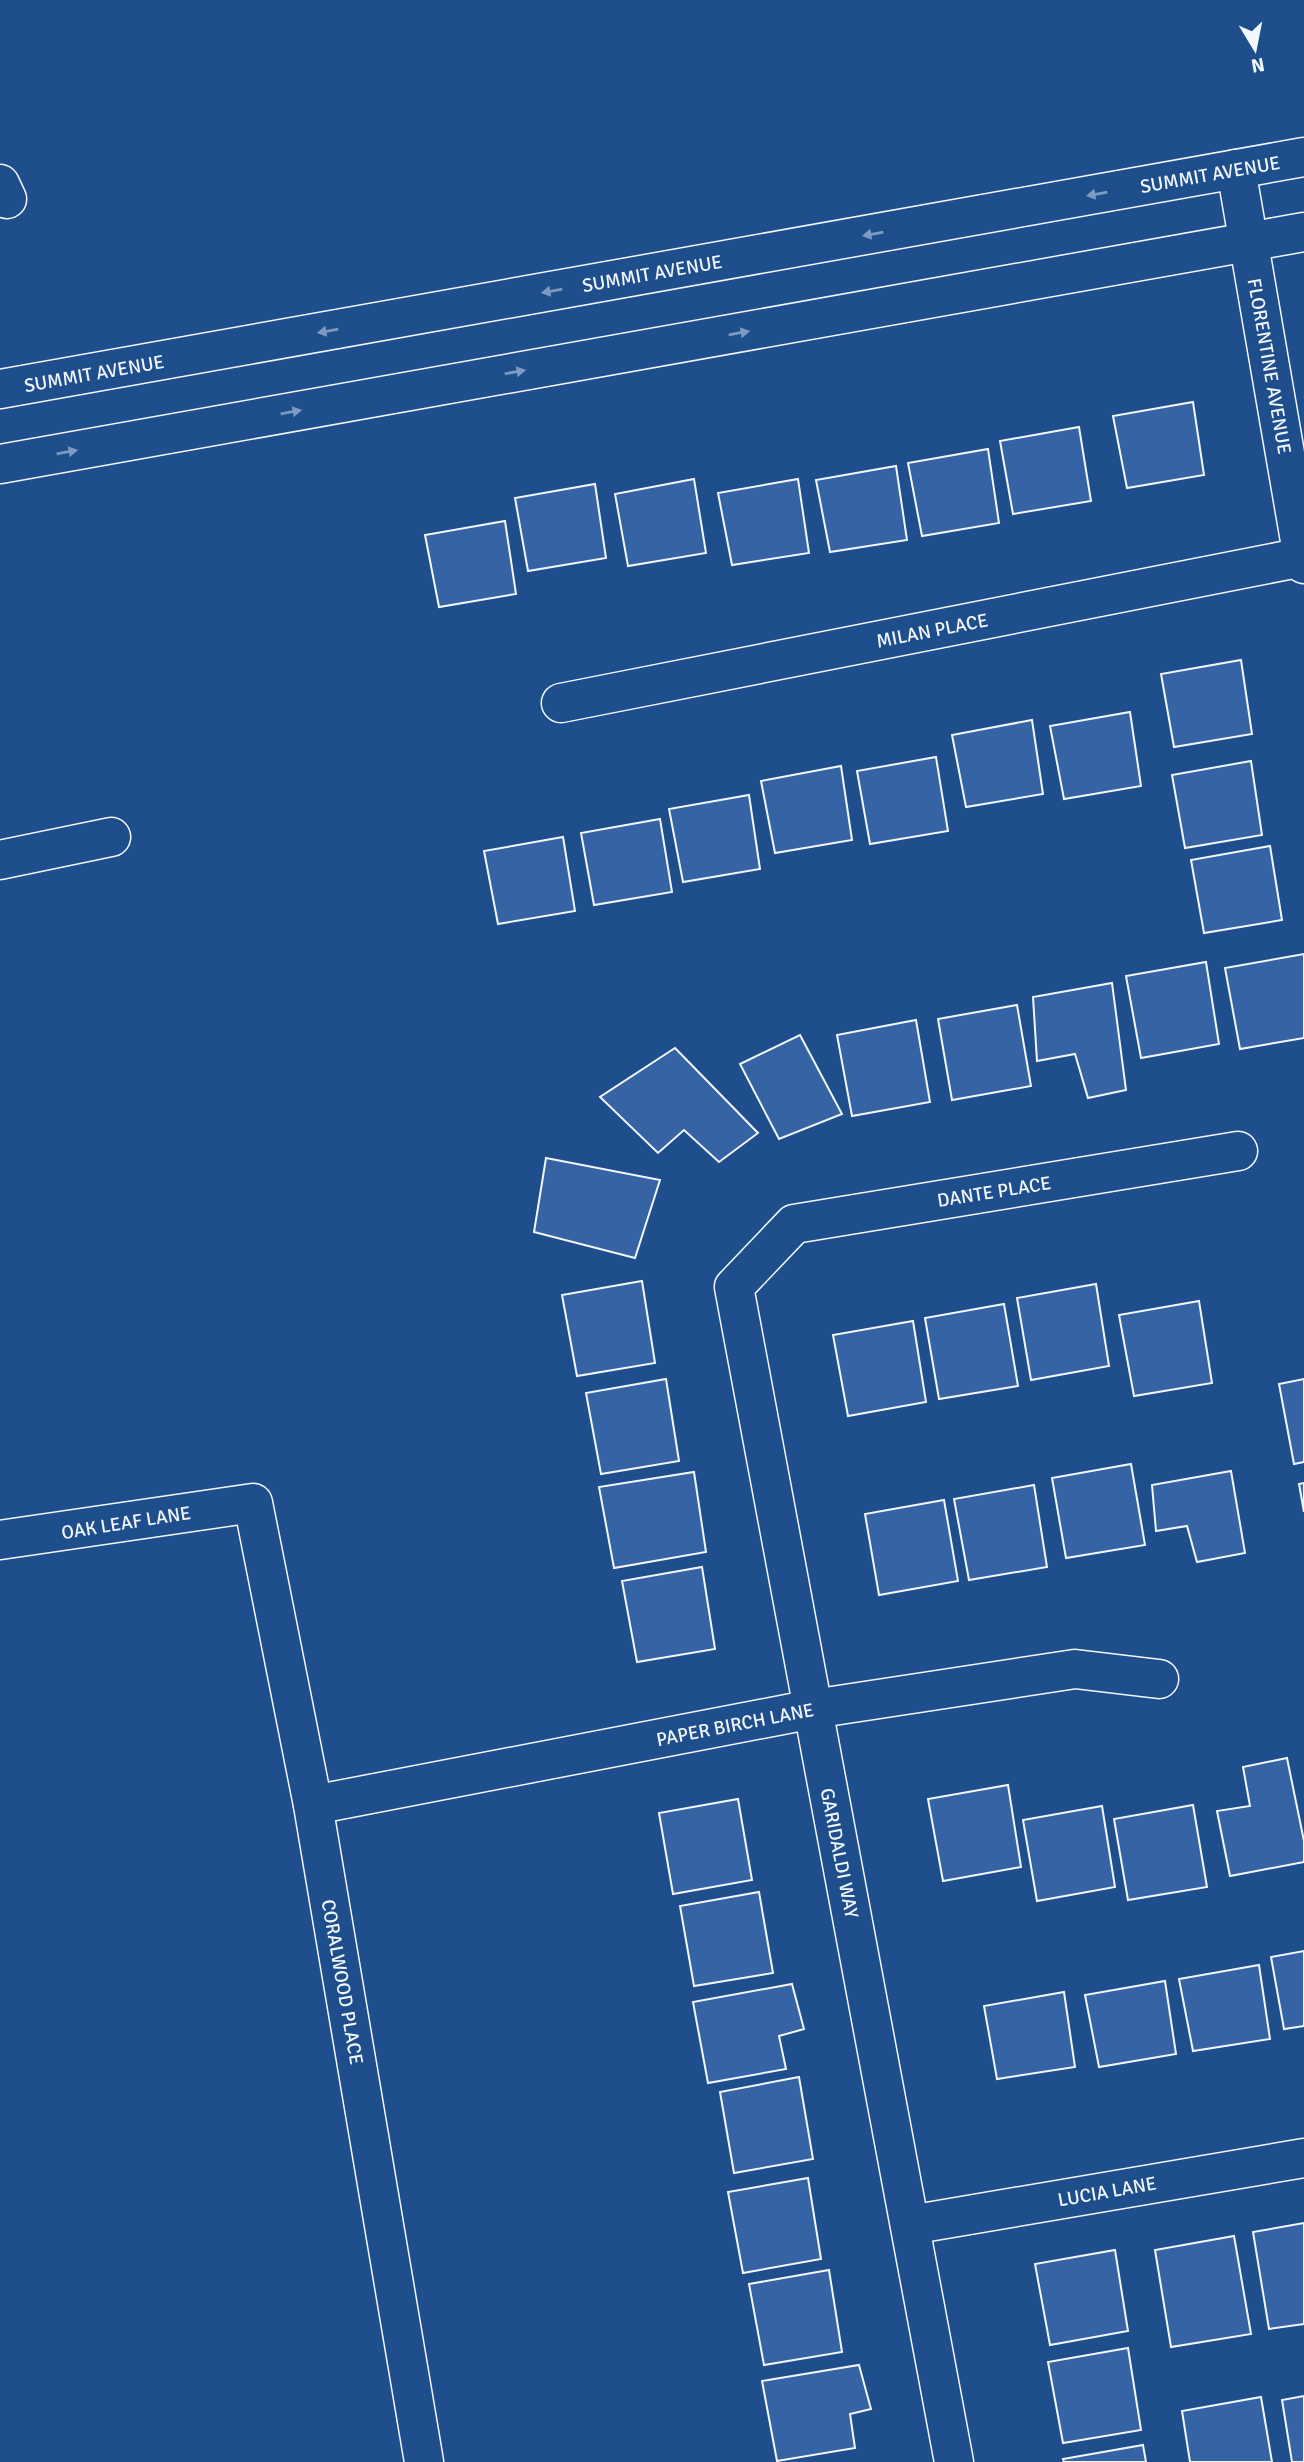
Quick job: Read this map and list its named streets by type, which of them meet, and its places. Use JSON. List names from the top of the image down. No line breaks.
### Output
{"streets":{"street":["SUMMIT AVENUE","FLORENTINE AVENUE","MILAN PLACE","DANTE PLACE","OAK LEAF LANE","PAPER BIRCH LANE","GARIDALDI WAY","CORALWOOD PLACE","LUCIA LANE"]},"crossings":[["SUMMIT AVENUE","FLORENTINE AVENUE"],["FLORENTINE AVENUE","MILAN PLACE"],["DANTE PLACE","GARIDALDI WAY"],["OAK LEAF LANE","CORALWOOD PLACE"],["PAPER BIRCH LANE","GARIDALDI WAY"],["PAPER BIRCH LANE","CORALWOOD PLACE"],["GARIDALDI WAY","LUCIA LANE"]],"north":"bottom"}
